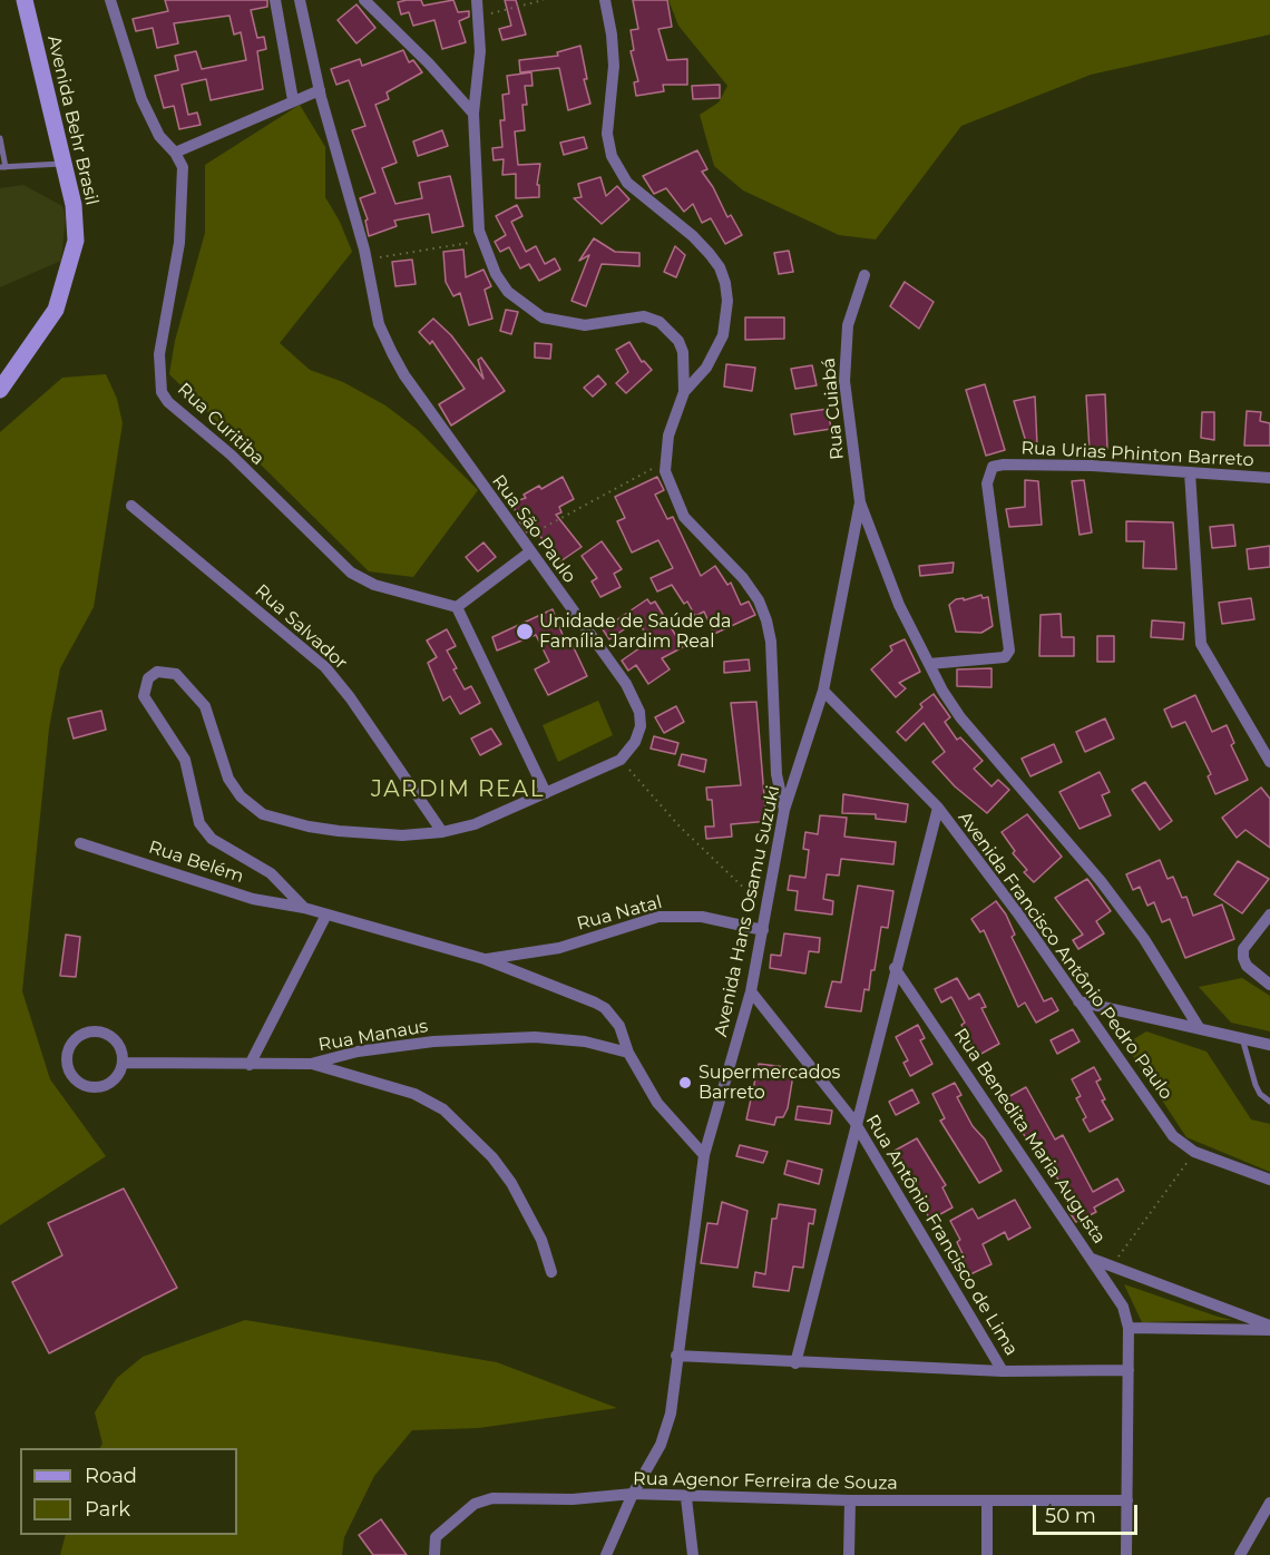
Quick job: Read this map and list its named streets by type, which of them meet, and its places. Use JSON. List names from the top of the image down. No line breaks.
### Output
{"streets":{"street":["Avenida Behr Brasil","Rua Cuiabá","Rua Curitiba","Rua Urias Phinton Barreto","Rua São Paulo","Rua Salvador","Rua Belém","Avenida Hans Osamu Suzuki","Rua Natal","Avenida Francisco Antônio Pedro Paulo","Rua Manaus","Rua Benedita Maria Augusta","Rua Antônio Francisco de Lima","Rua Agenor Ferreira de Souza"]},"crossings":[["Rua Cuiabá","Avenida Hans Osamu Suzuki"],["Avenida Hans Osamu Suzuki","Rua Natal"],["Avenida Hans Osamu Suzuki","Avenida Francisco Antônio Pedro Paulo"],["Avenida Hans Osamu Suzuki","Rua Antônio Francisco de Lima"],["Avenida Hans Osamu Suzuki","Rua Agenor Ferreira de Souza"]],"districts":["JARDIM REAL"],"places":["Unidade de Saúde da Família Jardim Real","Supermercados Barreto"],"legend":["Road","Park"],"scale_bar":"50 m"}
